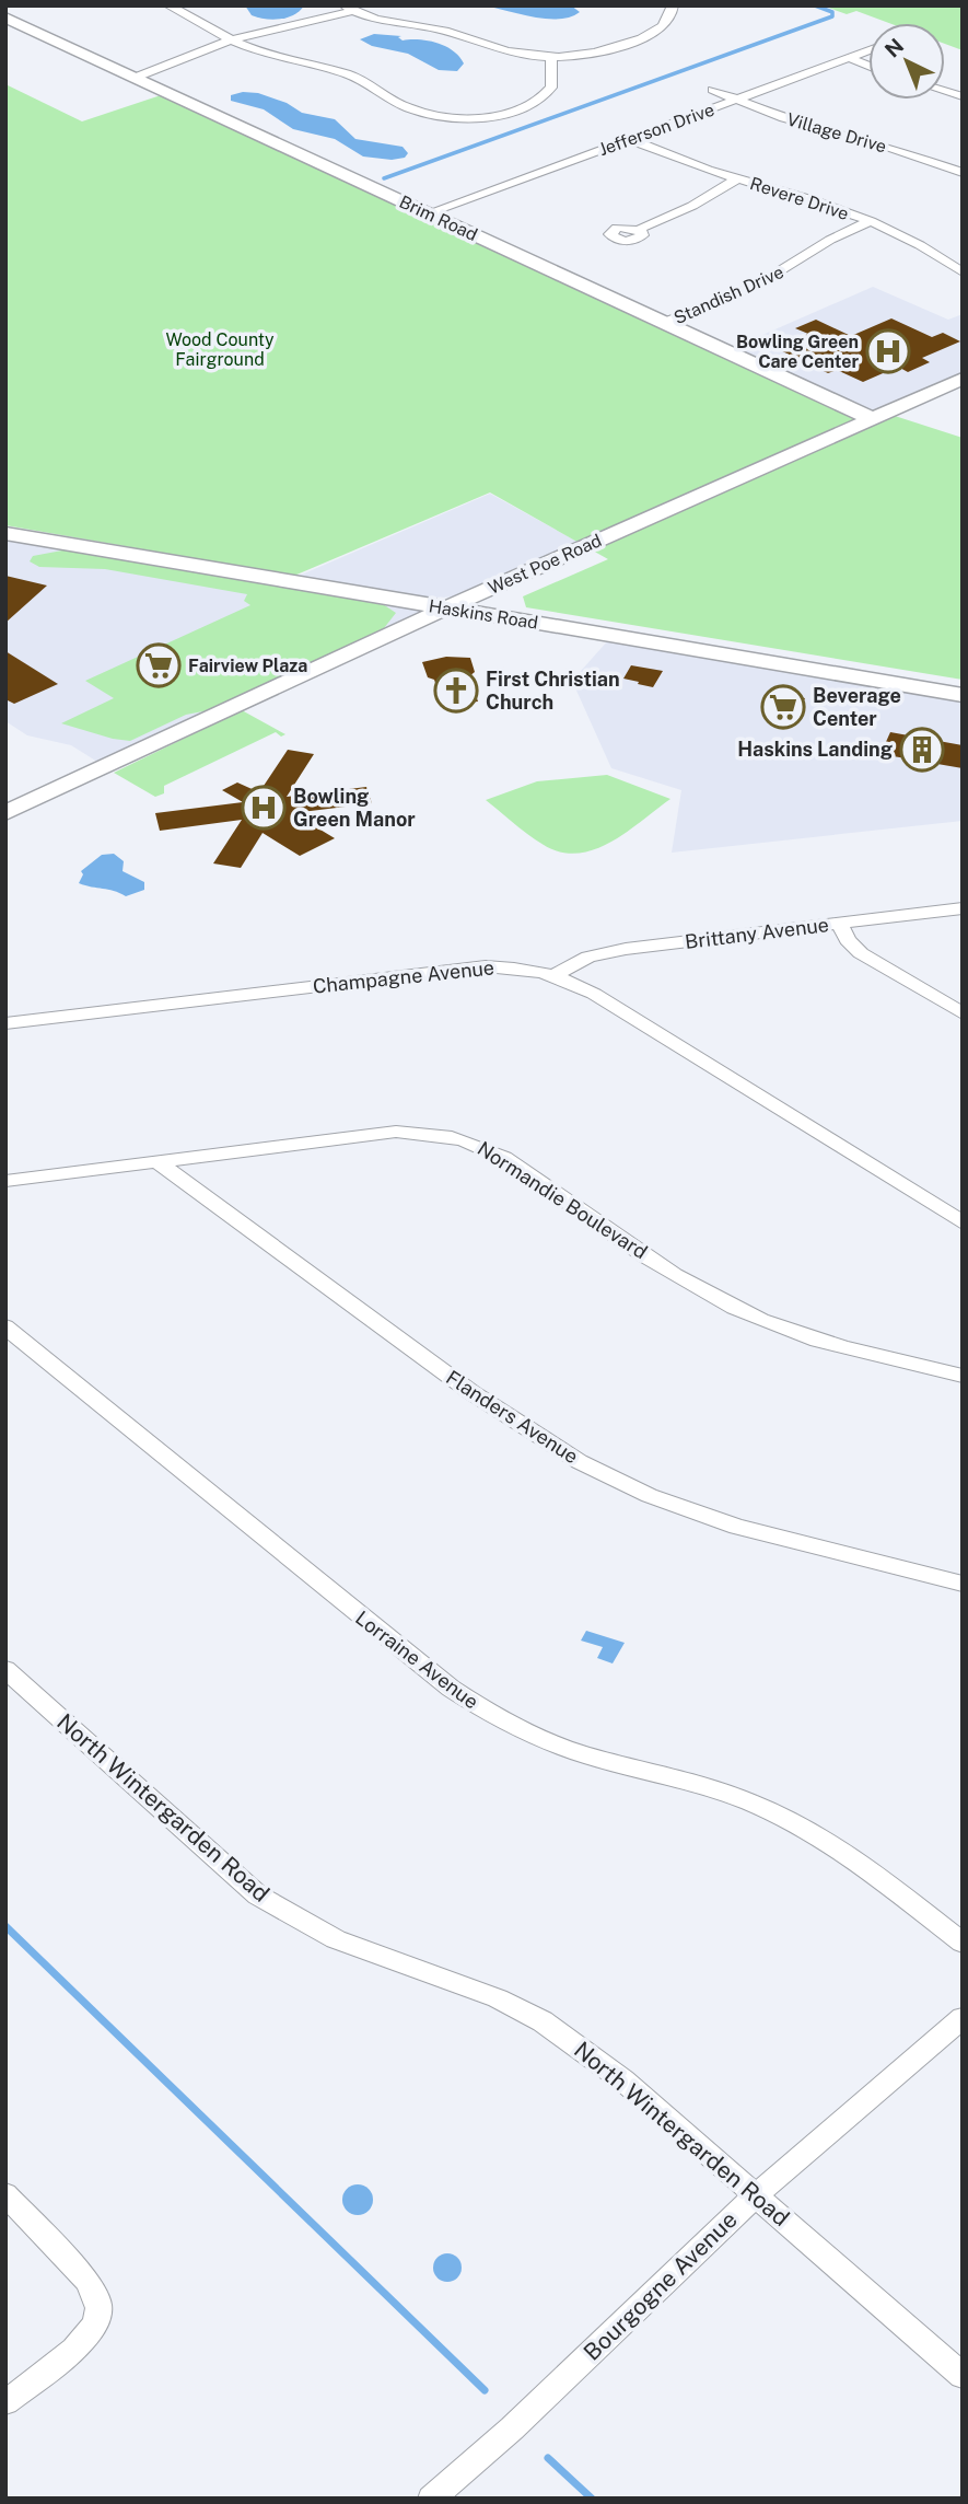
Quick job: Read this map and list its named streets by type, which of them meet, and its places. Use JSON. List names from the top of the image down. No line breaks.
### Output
{"streets":{"street":["Jefferson Drive","Village Drive","Revere Drive","Brim Road","Standish Drive","West Poe Road","Haskins Road","Brittany Avenue","Champagne Avenue","Normandie Boulevard","Flanders Avenue","Lorraine Avenue","North Wintergarden Road","Bourgogne Avenue"]},"crossings":[["Jefferson Drive","Village Drive"],["Jefferson Drive","Revere Drive"],["Jefferson Drive","Brim Road"],["Revere Drive","Standish Drive"],["Brim Road","Standish Drive"],["Brim Road","West Poe Road"],["West Poe Road","Haskins Road"],["Brittany Avenue","Champagne Avenue"],["Normandie Boulevard","Flanders Avenue"],["North Wintergarden Road","Bourgogne Avenue"]],"parks":["Wood County Fairground"],"places":{"hospital":["Bowling Green Care Center","Bowling Green Manor"],"supermarket":["Fairview Plaza","Beverage Center"],"church":["First Christian Church"],"building":["Haskins Landing"]},"north":"top left"}
